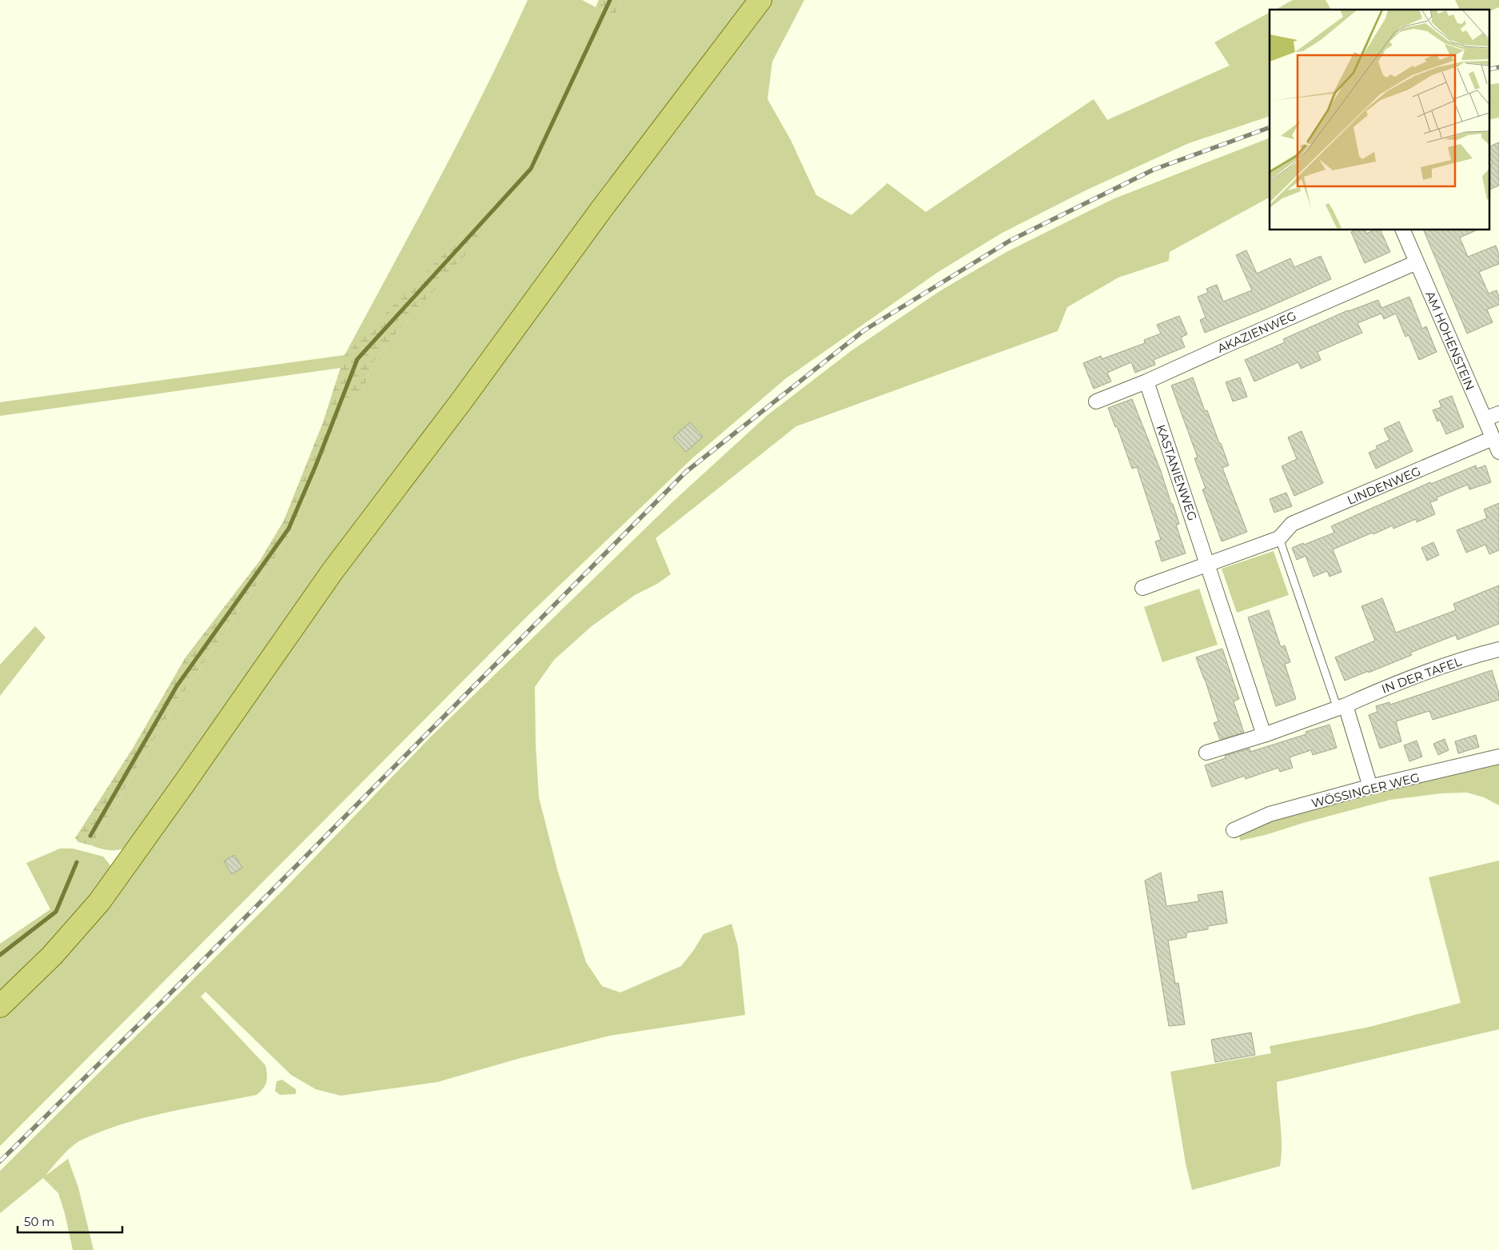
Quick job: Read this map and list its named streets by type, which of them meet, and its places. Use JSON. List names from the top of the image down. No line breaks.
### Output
{"streets":{"street":["AKAZIENWEG","AM HOHENSTEIN","KASTANIENWEG","LINDENWEG","IN DER TAFEL","WÖSSINGER WEG"]},"crossings":[["AKAZIENWEG","AM HOHENSTEIN"],["AKAZIENWEG","KASTANIENWEG"],["AM HOHENSTEIN","LINDENWEG"],["KASTANIENWEG","IN DER TAFEL"]],"scale_bar":"50 m"}
